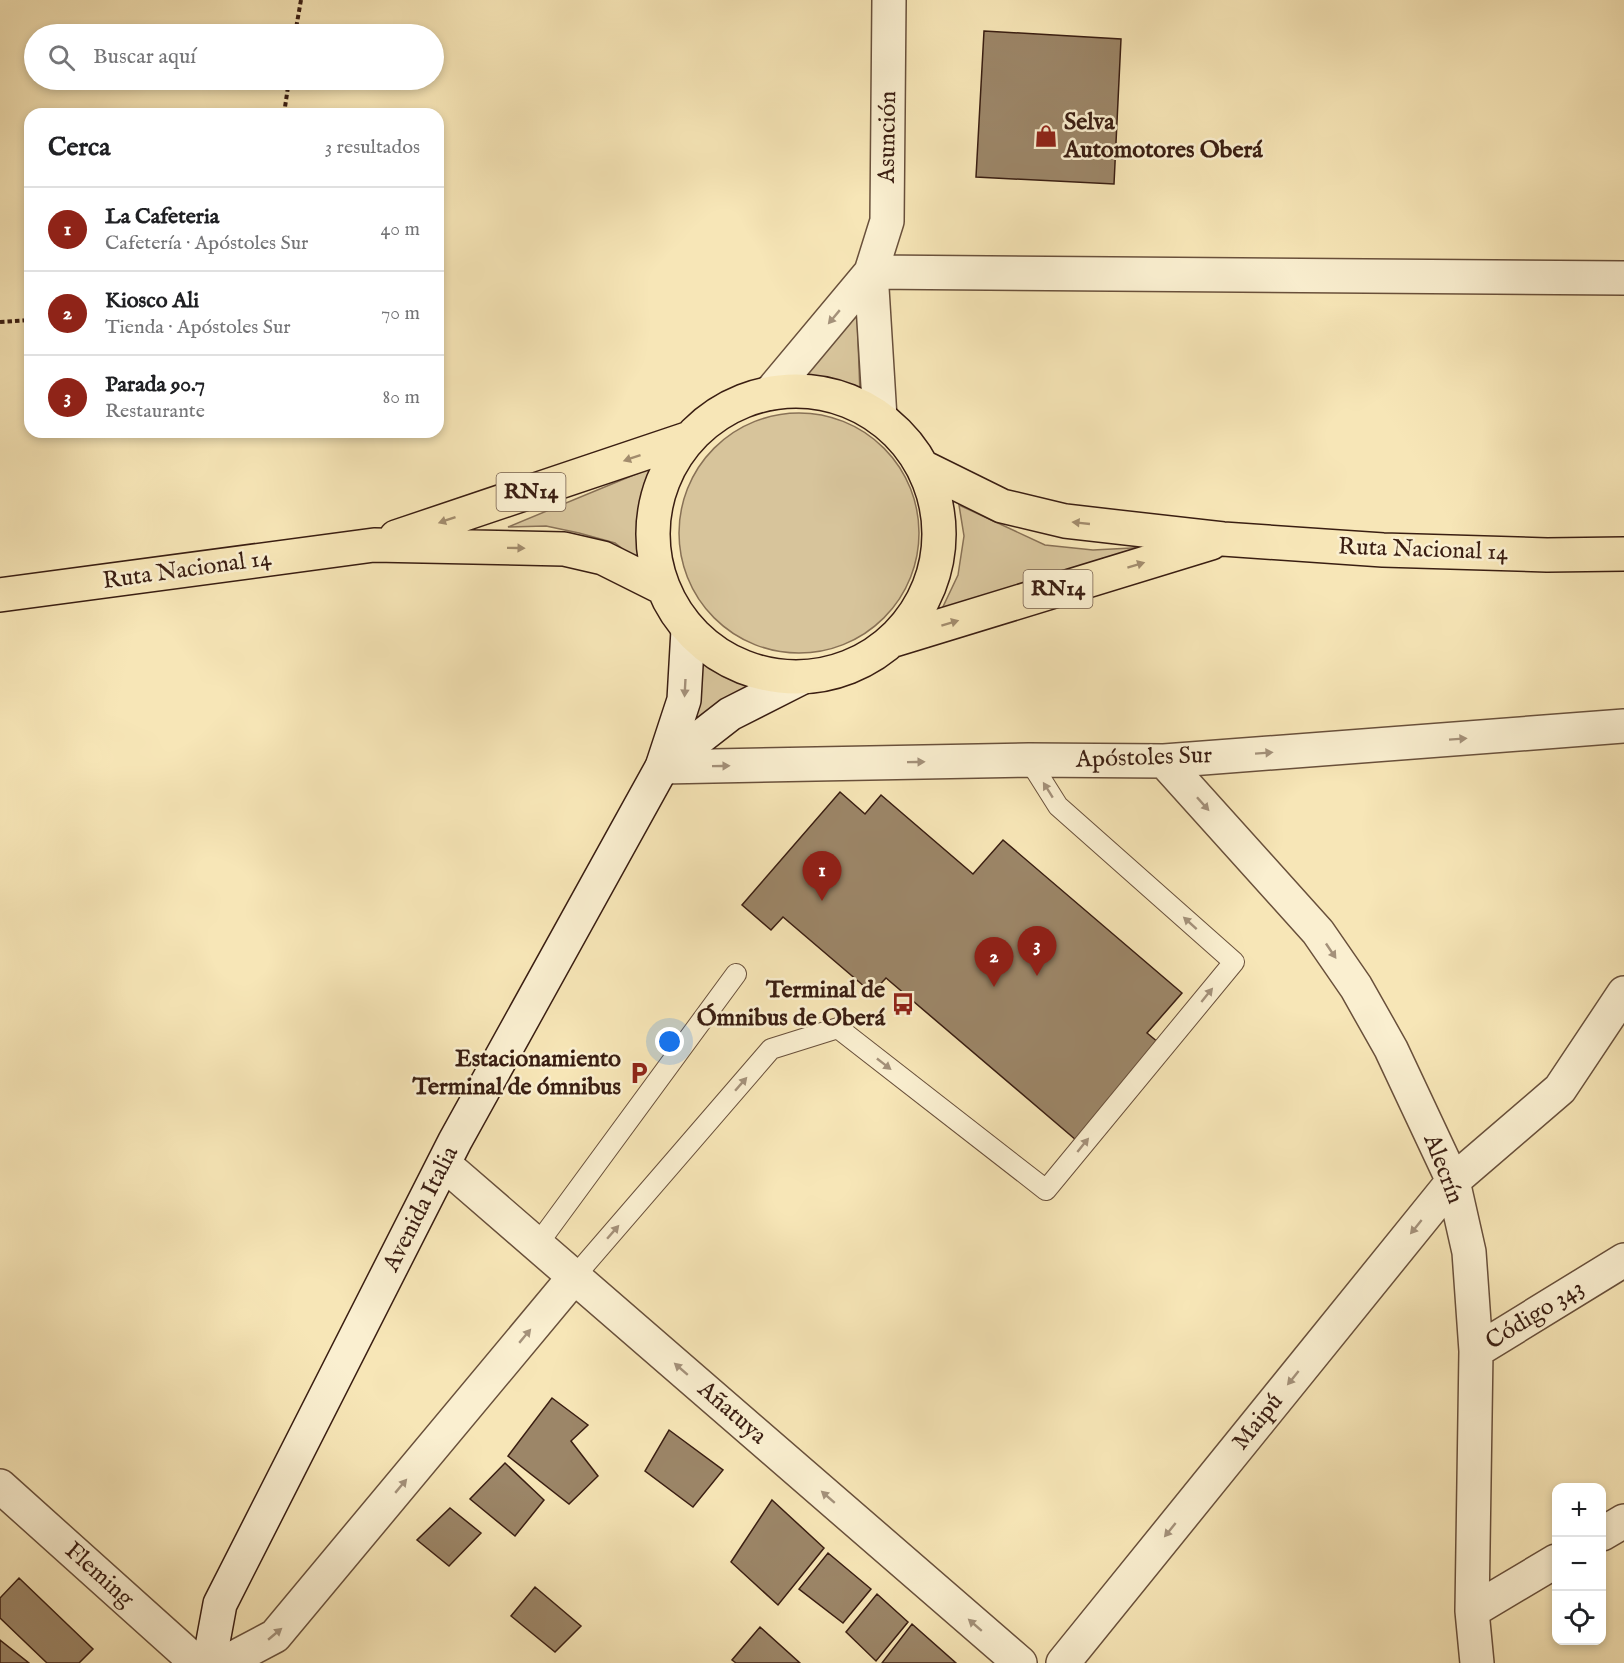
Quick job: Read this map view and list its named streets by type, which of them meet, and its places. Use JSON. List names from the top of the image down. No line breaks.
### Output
{"streets":{"highway":["RN14","Ruta Nacional 14"],"street":["Asunción","Apóstoles Sur","Alecrín","Avenida Italia","Código 343","Añatuya","Maipú","Fleming"]},"crossings":[["Asunción","Ruta Nacional 14"],["Ruta Nacional 14","Avenida Italia"],["Apóstoles Sur","Alecrín"],["Apóstoles Sur","Avenida Italia"],["Alecrín","Código 343"],["Alecrín","Maipú"],["Avenida Italia","Añatuya"]],"one_way":["Apóstoles Sur","Alecrín","Añatuya","Maipú"],"places":{"shop":["Selva Automotores Oberá"],"bus stop":["Terminal de Ómnibus de Oberá"],"parking":["Estacionamiento Terminal de ómnibus"]},"page":{"search":"Buscar aquí","heading":["Cerca","3 resultados"],"list":[{"mark":"1","name":"La Cafeteria","note":"Cafetería · Apóstoles Sur","value":"40 m"},{"mark":"2","name":"Kiosco Ali","note":"Tienda · Apóstoles Sur","value":"70 m"},{"mark":"3","name":"Parada 90.7","note":"Restaurante","value":"80 m"}],"pins":["1","3","2"],"map_buttons":["+","−"]}}
